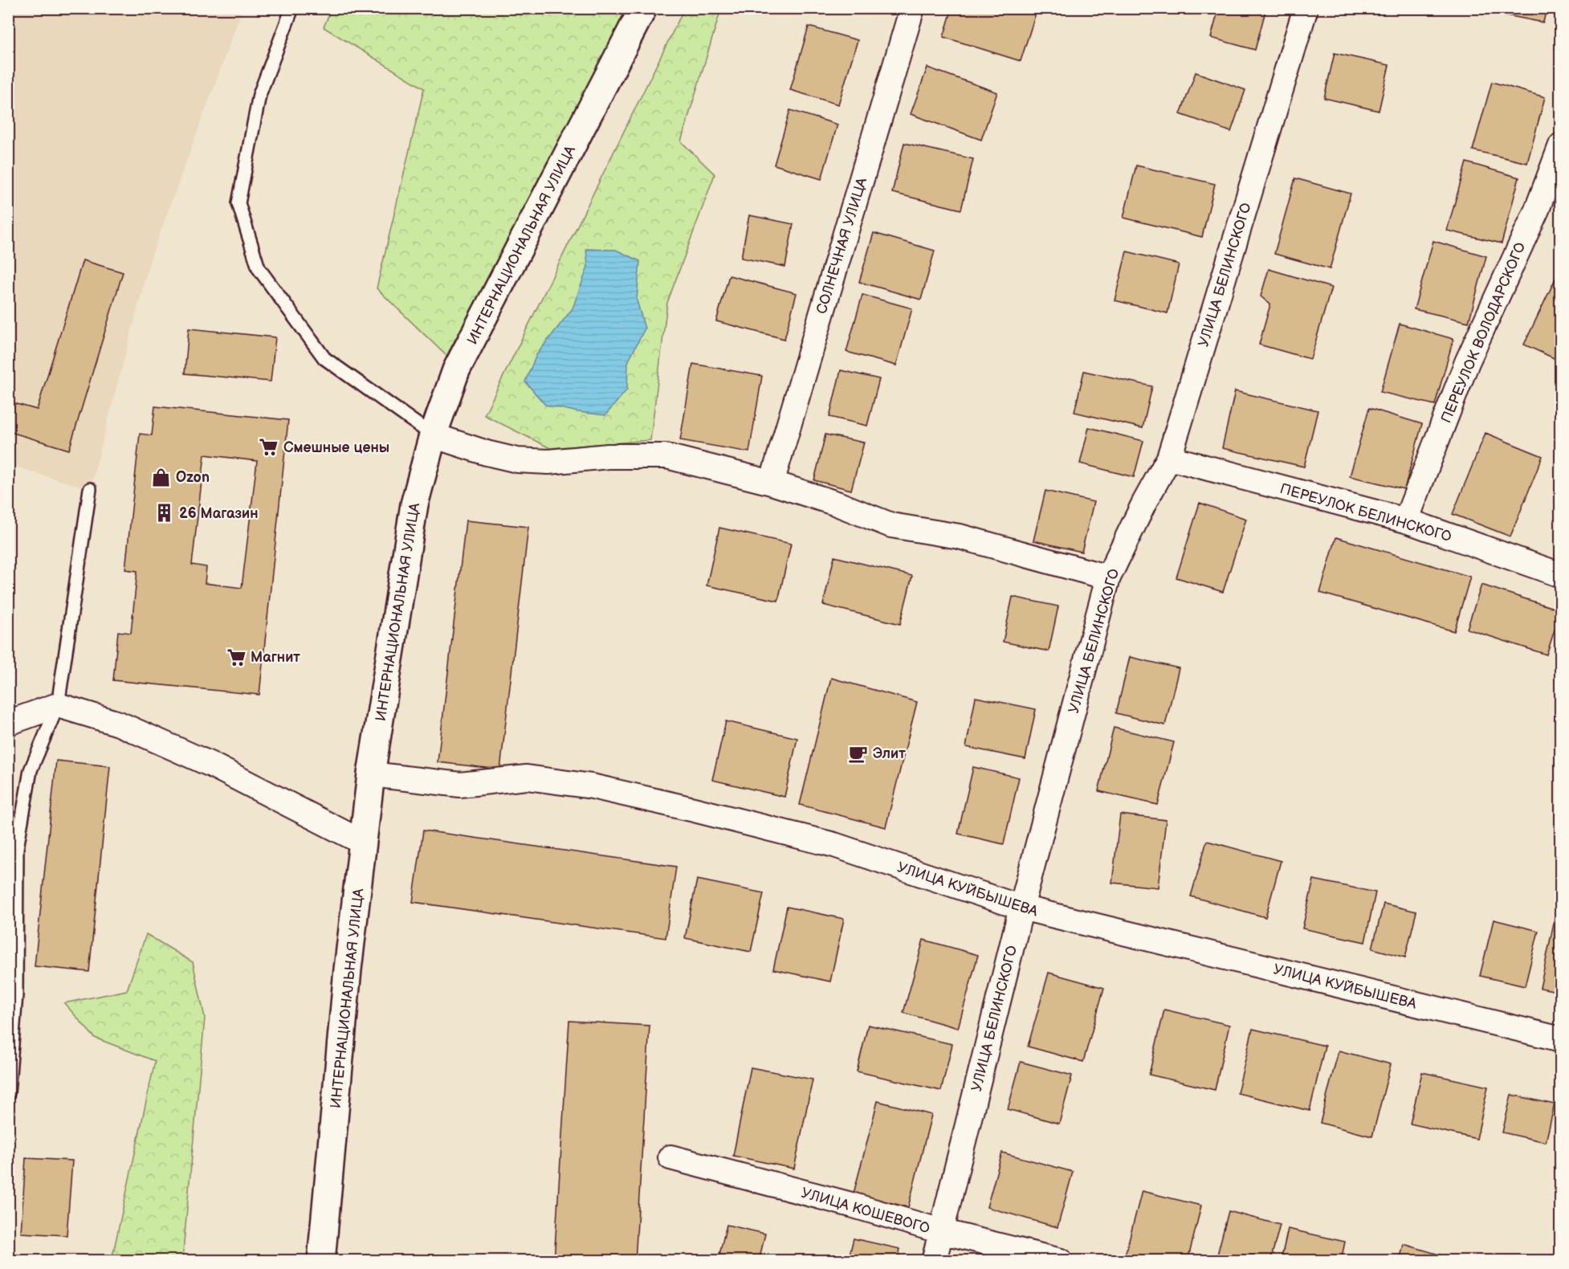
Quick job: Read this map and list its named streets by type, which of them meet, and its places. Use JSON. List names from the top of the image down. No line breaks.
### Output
{"streets":{"main road":["ИНТЕРНАЦИОНАЛЬНАЯ УЛИЦА"],"street":["СОЛНЕЧНАЯ УЛИЦА","УЛИЦА БЕЛИНСКОГО","ПЕРЕУЛОК ВОЛОДАРСКОГО","ПЕРЕУЛОК БЕЛИНСКОГО","УЛИЦА КУЙБЫШЕВА","УЛИЦА КОШЕВОГО"]},"crossings":[["ИНТЕРНАЦИОНАЛЬНАЯ УЛИЦА","УЛИЦА КУЙБЫШЕВА"],["УЛИЦА БЕЛИНСКОГО","ПЕРЕУЛОК БЕЛИНСКОГО"],["УЛИЦА БЕЛИНСКОГО","УЛИЦА КУЙБЫШЕВА"],["УЛИЦА БЕЛИНСКОГО","УЛИЦА КОШЕВОГО"],["ПЕРЕУЛОК ВОЛОДАРСКОГО","ПЕРЕУЛОК БЕЛИНСКОГО"]],"places":{"supermarket":["Смешные цены","Магнит"],"shop":["Ozon"],"building":["26 Магазин"],"cafe":["Элит"]}}
